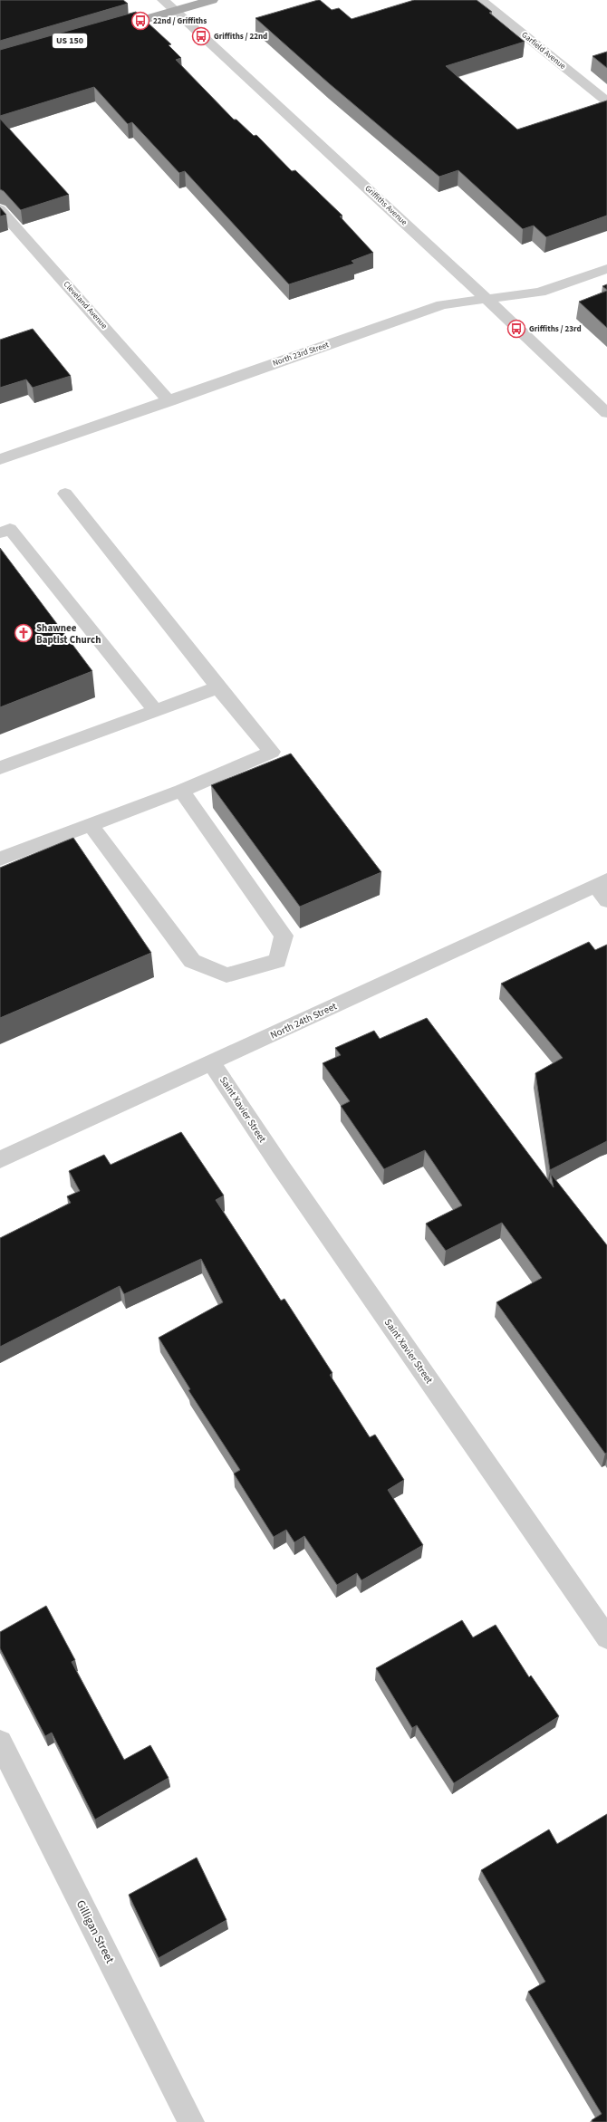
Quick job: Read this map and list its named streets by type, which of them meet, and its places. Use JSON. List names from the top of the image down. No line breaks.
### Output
{"streets":{"street":["Garfield Avenue","Griffiths Avenue","Cleveland Avenue","North 23rd Street","North 24th Street","Saint Xavier Street","Gilligan Street"]},"crossings":[["Griffiths Avenue","North 23rd Street"],["Cleveland Avenue","North 23rd Street"],["North 24th Street","Saint Xavier Street"]],"places":{"bus stop":["22nd / Griffiths","Griffiths / 22nd","Griffiths / 23rd"],"church":["Shawnee Baptist Church"]}}
